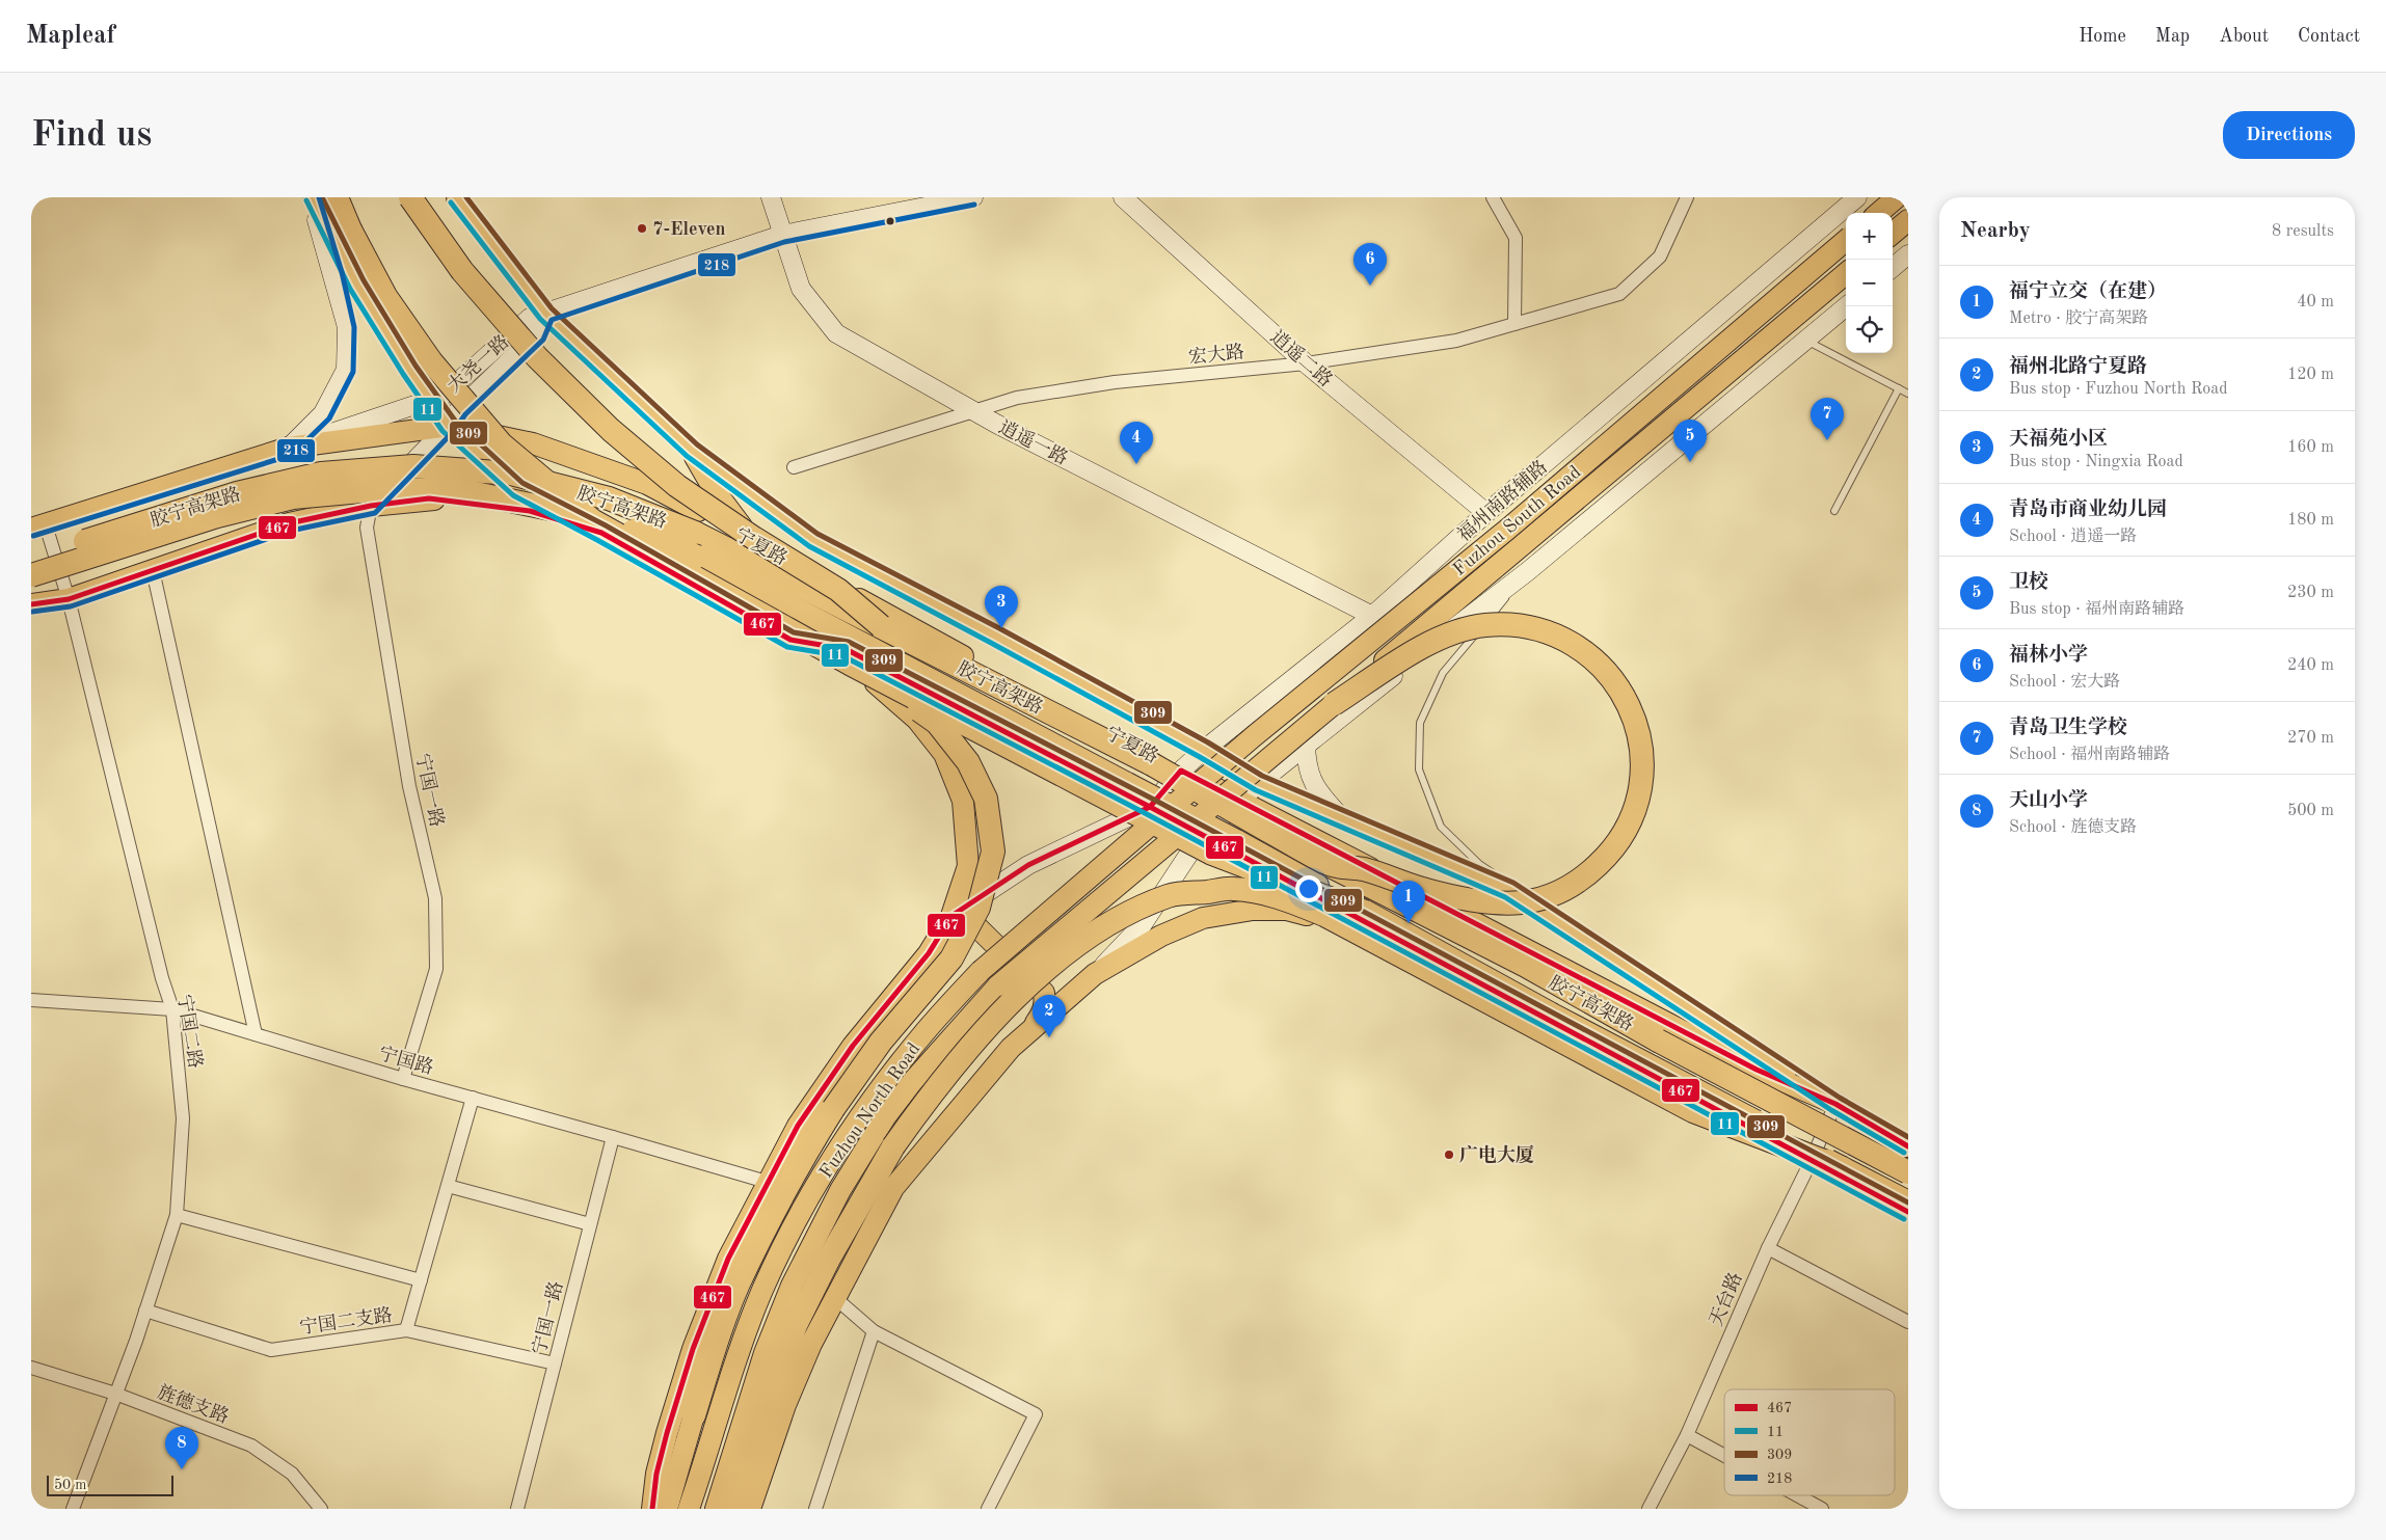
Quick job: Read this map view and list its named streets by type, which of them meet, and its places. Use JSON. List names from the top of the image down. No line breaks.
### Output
{"streets":{"highway":["胶宁高架路"],"main road":["逍遥二路","大尧一路","逍遥一路","福州南路辅路","Fuzhou South Road","宁夏路","Fuzhou North Road"],"street":["宏大路","宁国一路","宁国二路","宁国路","天台路","宁国二支路","旌德支路"]},"crossings":[["宏大路","逍遥二路"],["宏大路","逍遥一路"],["逍遥二路","福州南路辅路"],["大尧一路","逍遥一路"],["大尧一路","宁夏路"],["大尧一路","宁国一路"],["逍遥一路","福州南路辅路"],["福州南路辅路","宁夏路"],["Fuzhou South Road","Fuzhou North Road"],["宁夏路","宁国二路"],["宁夏路","天台路"],["宁国一路","宁国路"],["宁国一路","宁国二支路"],["宁国二路","宁国路"],["宁国二路","宁国二支路"],["宁国二路","旌德支路"]],"places":["7-Eleven","广电大厦"],"lines":["transit line 309","transit line 218","transit line 11","transit line 467"],"legend":["467","11","309","218"],"scale_bar":"50 m","page":{"header":"Mapleaf","nav":["Home","Map","About","Contact"],"buttons":"Directions","title":"Find us","heading":["Nearby","8 results"],"map_buttons":["+","−"],"pins":["6","7","5","4","3","1","2","8"],"list":[{"mark":"1","name":"福宁立交（在建）","note":"Metro · 胶宁高架路","value":"40 m"},{"mark":"2","name":"福州北路宁夏路","note":"Bus stop · Fuzhou North Road","value":"120 m"},{"mark":"3","name":"天福苑小区","note":"Bus stop · Ningxia Road","value":"160 m"},{"mark":"4","name":"青岛市商业幼儿园","note":"School · 逍遥一路","value":"180 m"},{"mark":"5","name":"卫校","note":"Bus stop · 福州南路辅路","value":"230 m"},{"mark":"6","name":"福林小学","note":"School · 宏大路","value":"240 m"},{"mark":"7","name":"青岛卫生学校","note":"School · 福州南路辅路","value":"270 m"},{"mark":"8","name":"天山小学","note":"School · 旌德支路","value":"500 m"}],"scale":"50 m"}}
